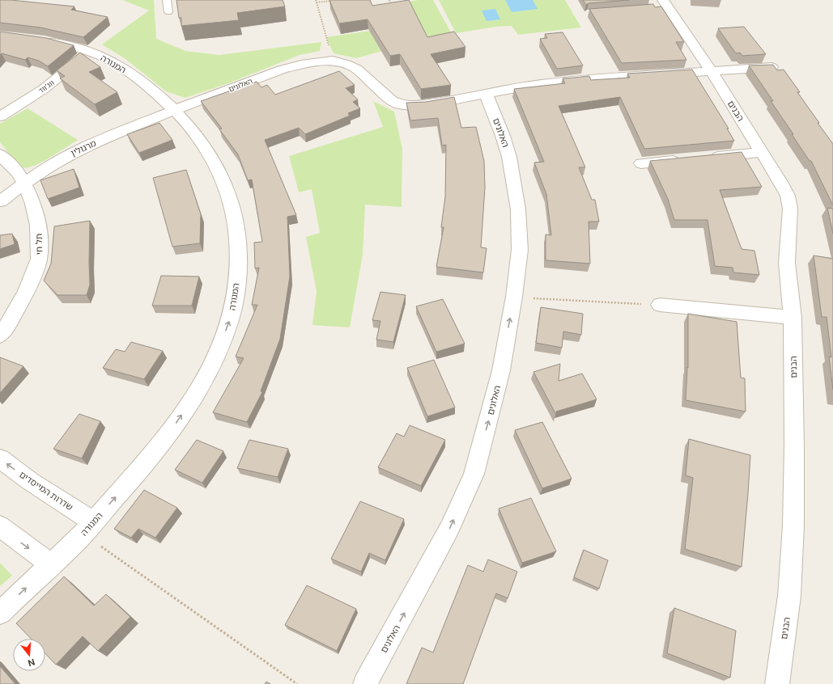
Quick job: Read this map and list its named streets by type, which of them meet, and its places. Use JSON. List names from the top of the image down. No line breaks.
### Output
{"streets":{"street":["המנורה","האלונים","ווג'ווד","הבנים","מרגולין","תל חי","שדרות המייסדים"]},"crossings":[["המנורה","האלונים"],["המנורה","ווג'ווד"],["המנורה","מרגולין"],["המנורה","שדרות המייסדים"],["האלונים","הבנים"],["האלונים","מרגולין"],["מרגולין","תל חי"]],"one_way":["המנורה"],"north":"bottom"}
